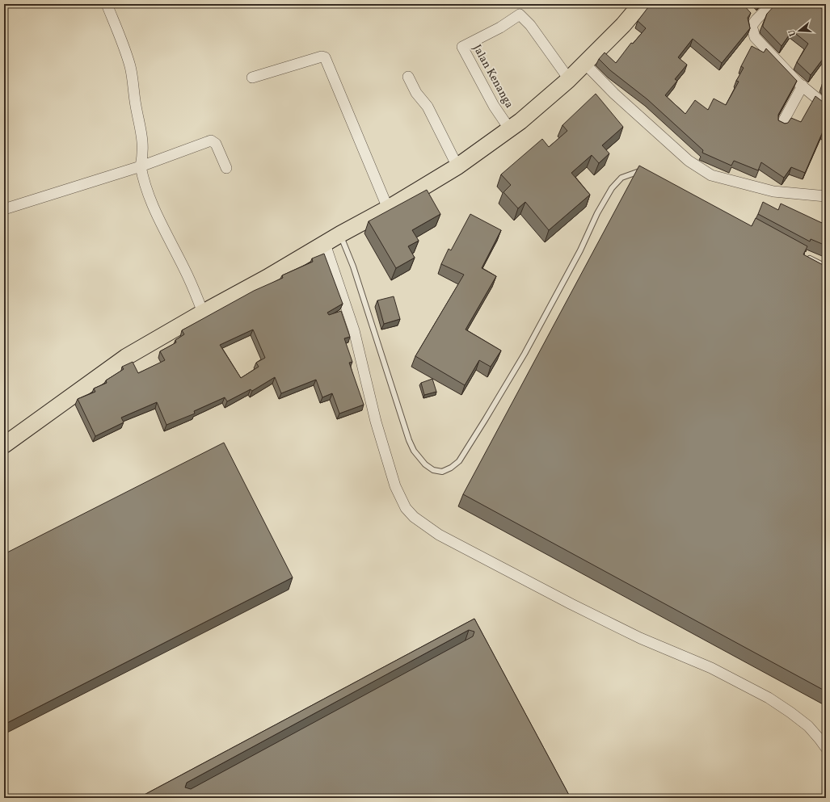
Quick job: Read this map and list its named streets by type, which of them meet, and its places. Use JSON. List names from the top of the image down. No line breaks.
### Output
{"streets":{"street":["Jalan Kenanga"]},"north":"left"}
